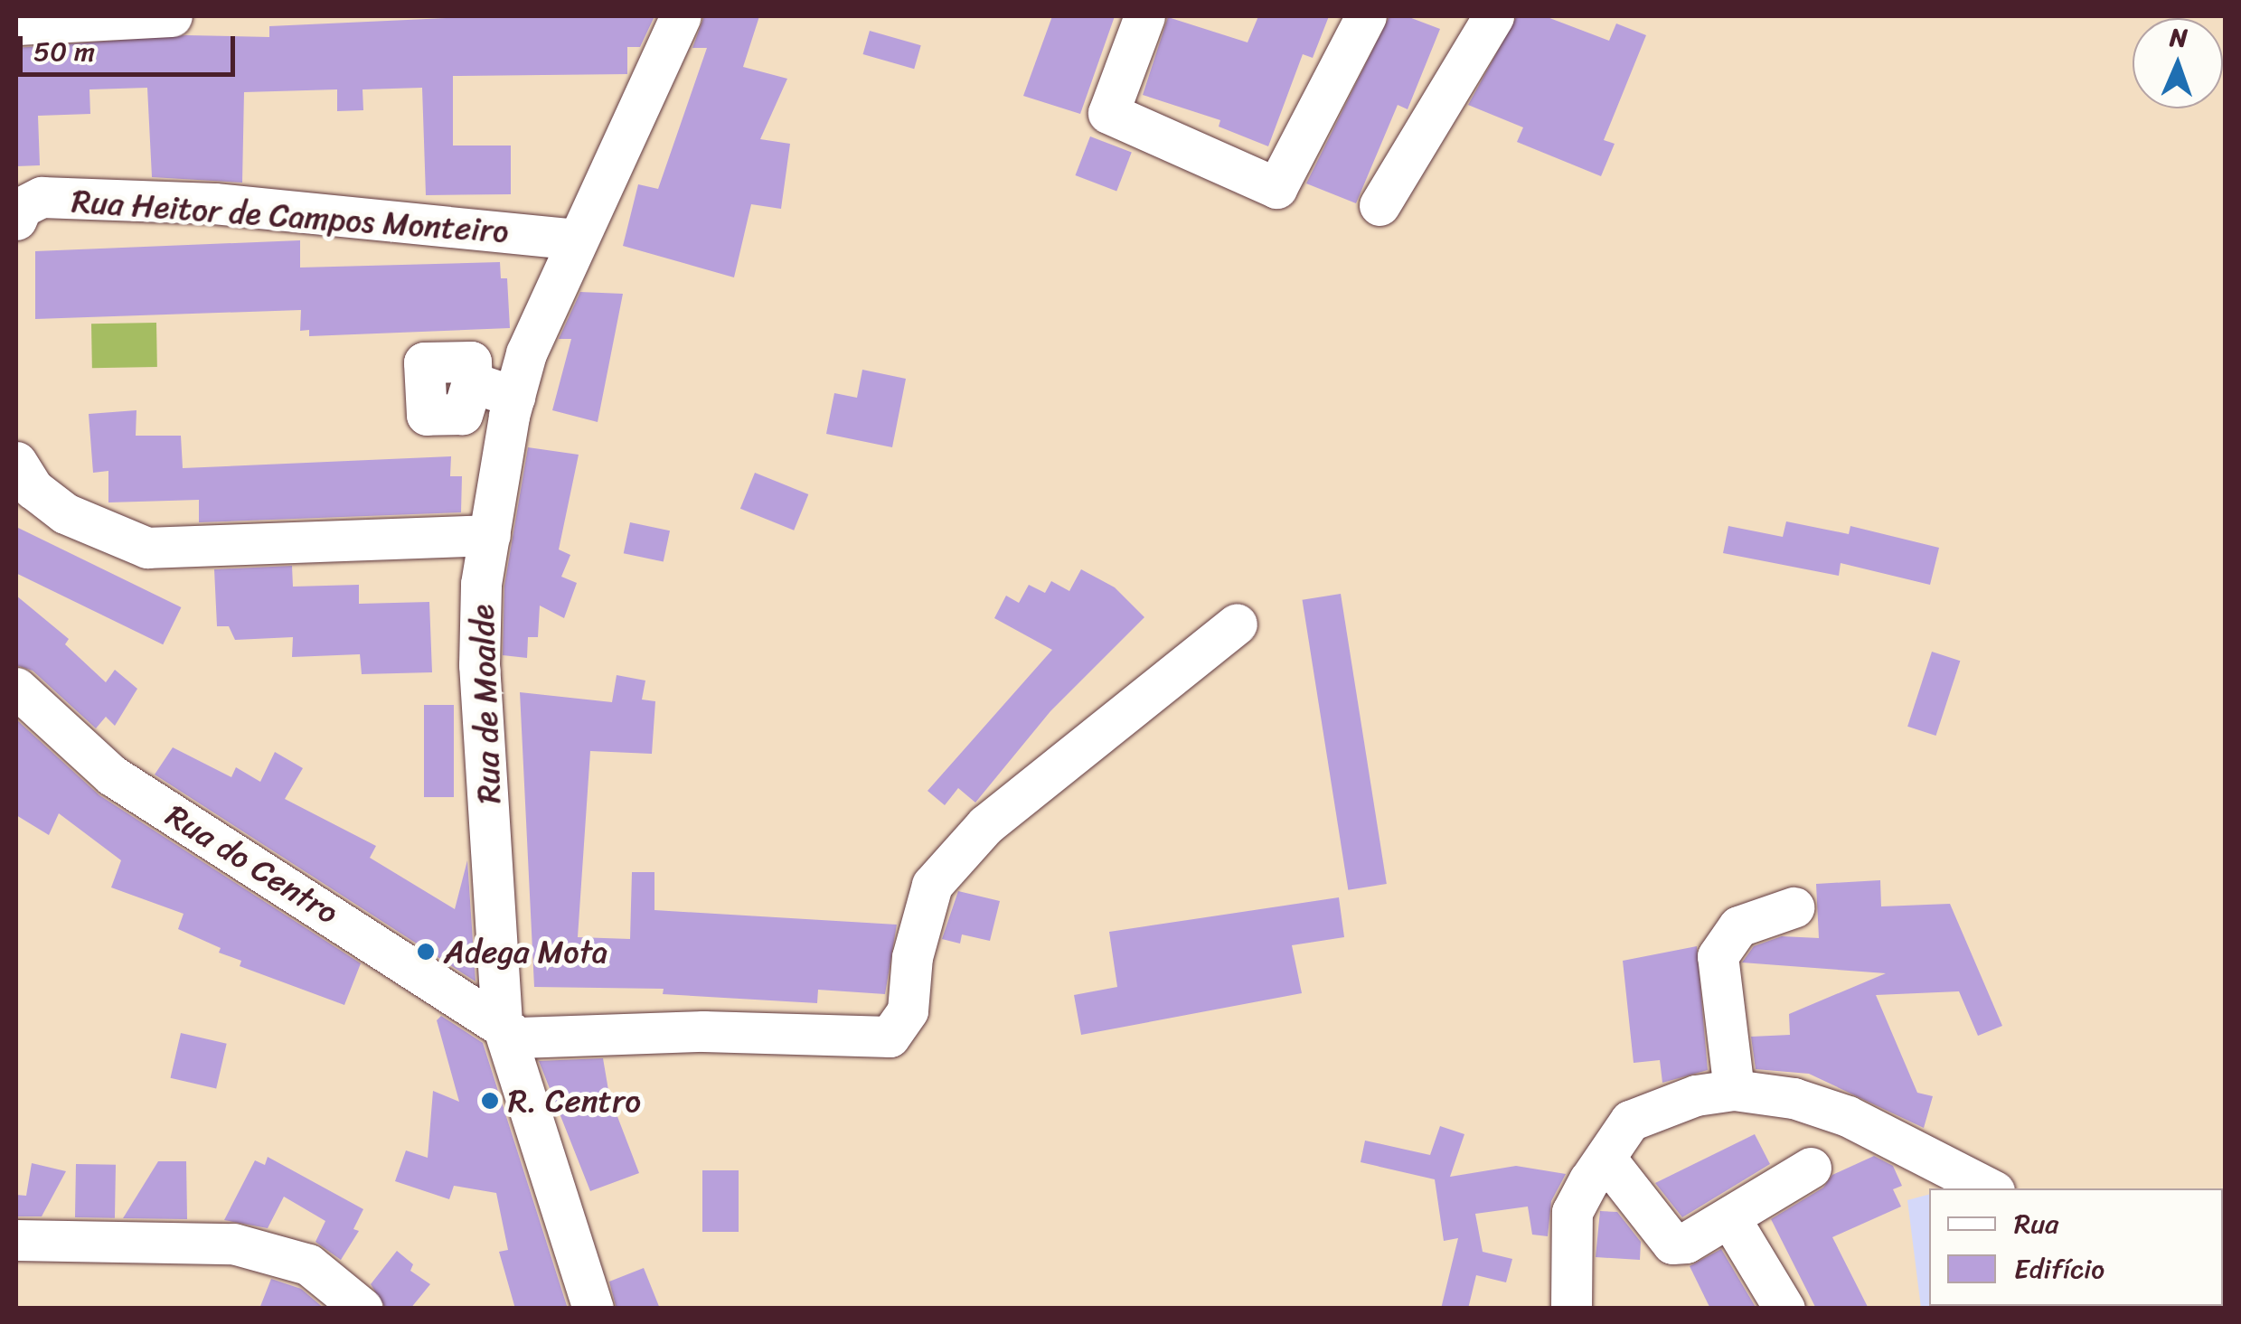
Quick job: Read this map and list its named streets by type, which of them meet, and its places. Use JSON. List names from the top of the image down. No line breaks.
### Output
{"streets":{"street":["Rua Heitor de Campos Monteiro","Rua de Moalde","Rua do Centro"]},"crossings":[["Rua Heitor de Campos Monteiro","Rua de Moalde"],["Rua de Moalde","Rua do Centro"]],"places":["Adega Mota","R. Centro"],"legend":["Rua","Edifício"],"scale_bar":"50 m","north":"top"}
